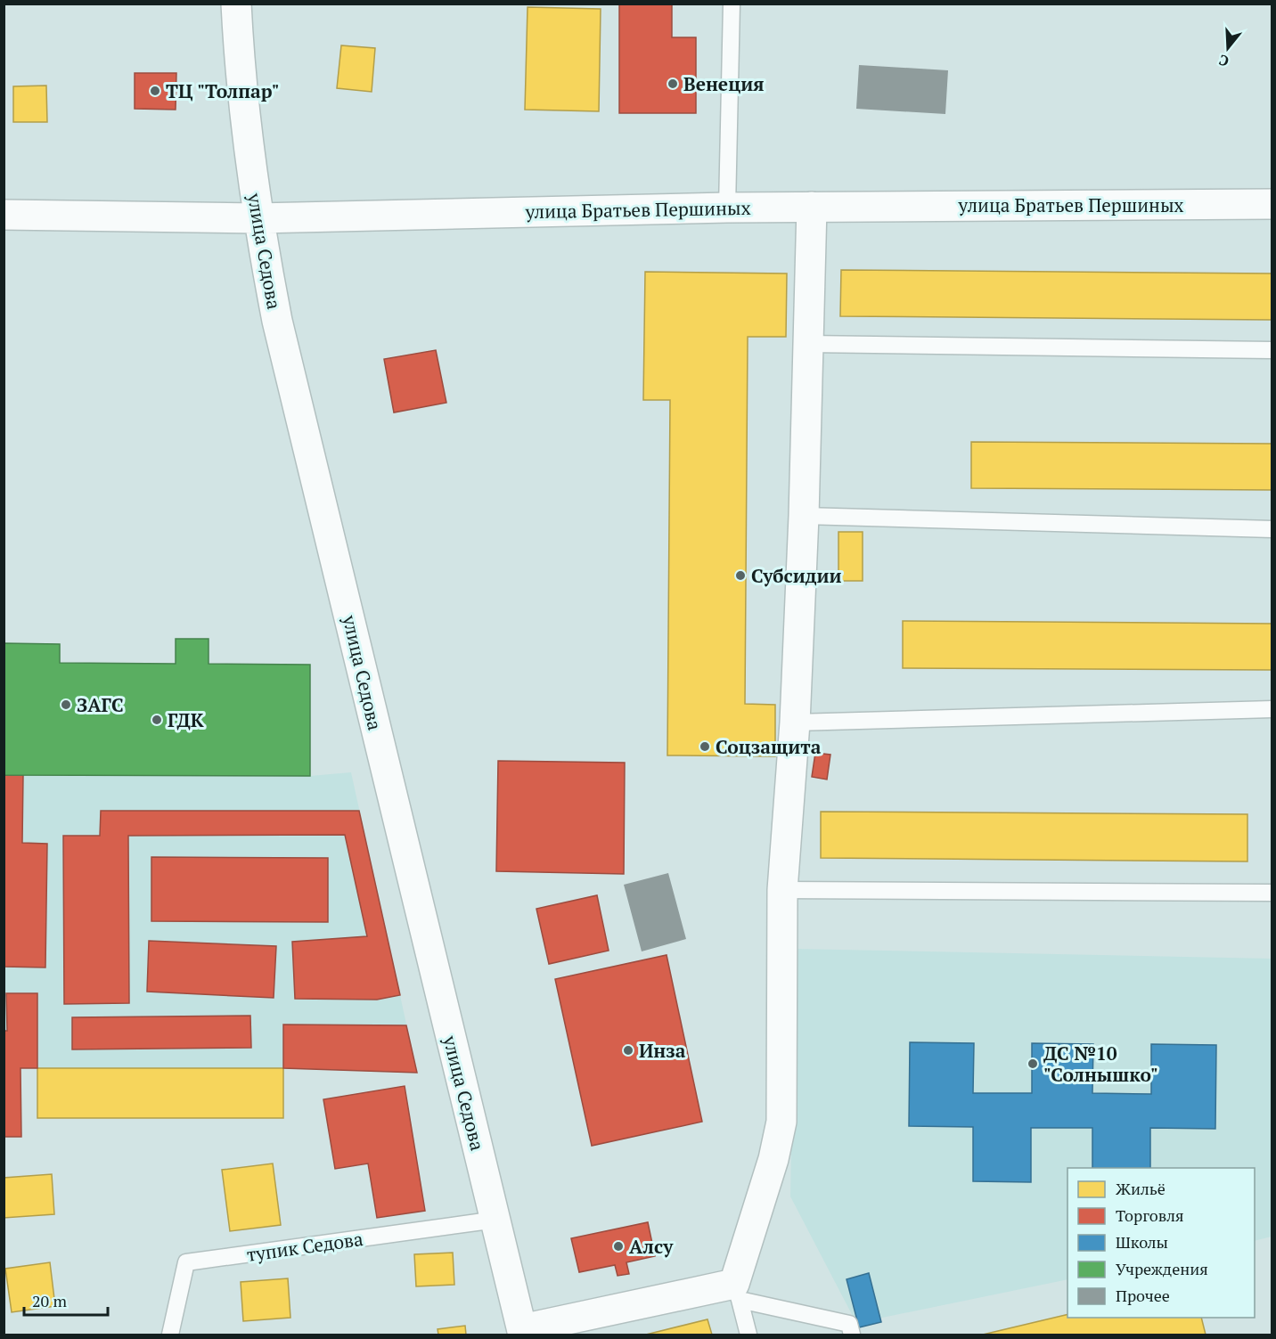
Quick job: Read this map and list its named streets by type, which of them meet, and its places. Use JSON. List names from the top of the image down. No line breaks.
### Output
{"streets":{"street":["улица Братьев Першиных","улица Седова"],"lane":["тупик Седова"]},"crossings":[["улица Братьев Першиных","улица Седова"],["улица Седова","тупик Седова"]],"places":["Венеция","ТЦ \"Толпар\"","Субсидии","ЗАГС","ГДК","Соцзащита","Инза","ДС №10 \"Солнышко\"","Алсу"],"legend":["Жильё","Торговля","Школы","Учреждения","Прочее"],"scale_bar":"20 m","north":"bottom"}
